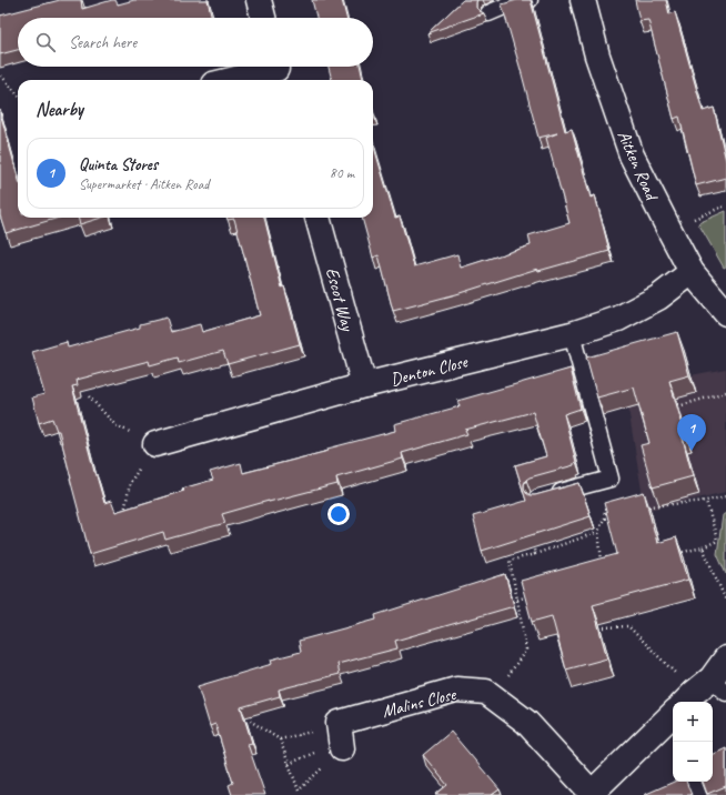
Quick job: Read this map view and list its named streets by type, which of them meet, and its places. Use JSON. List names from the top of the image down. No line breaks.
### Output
{"streets":{"street":["Aitken Road","Escot Way","Denton Close","Malins Close"]},"crossings":[["Aitken Road","Denton Close"],["Escot Way","Denton Close"]],"page":{"search":"Search here","heading":"Nearby","list":[{"mark":"1","name":"Quinta Stores","note":"Supermarket · Aitken Road","value":"80 m"}],"pins":"1","map_buttons":["+","−"]}}
